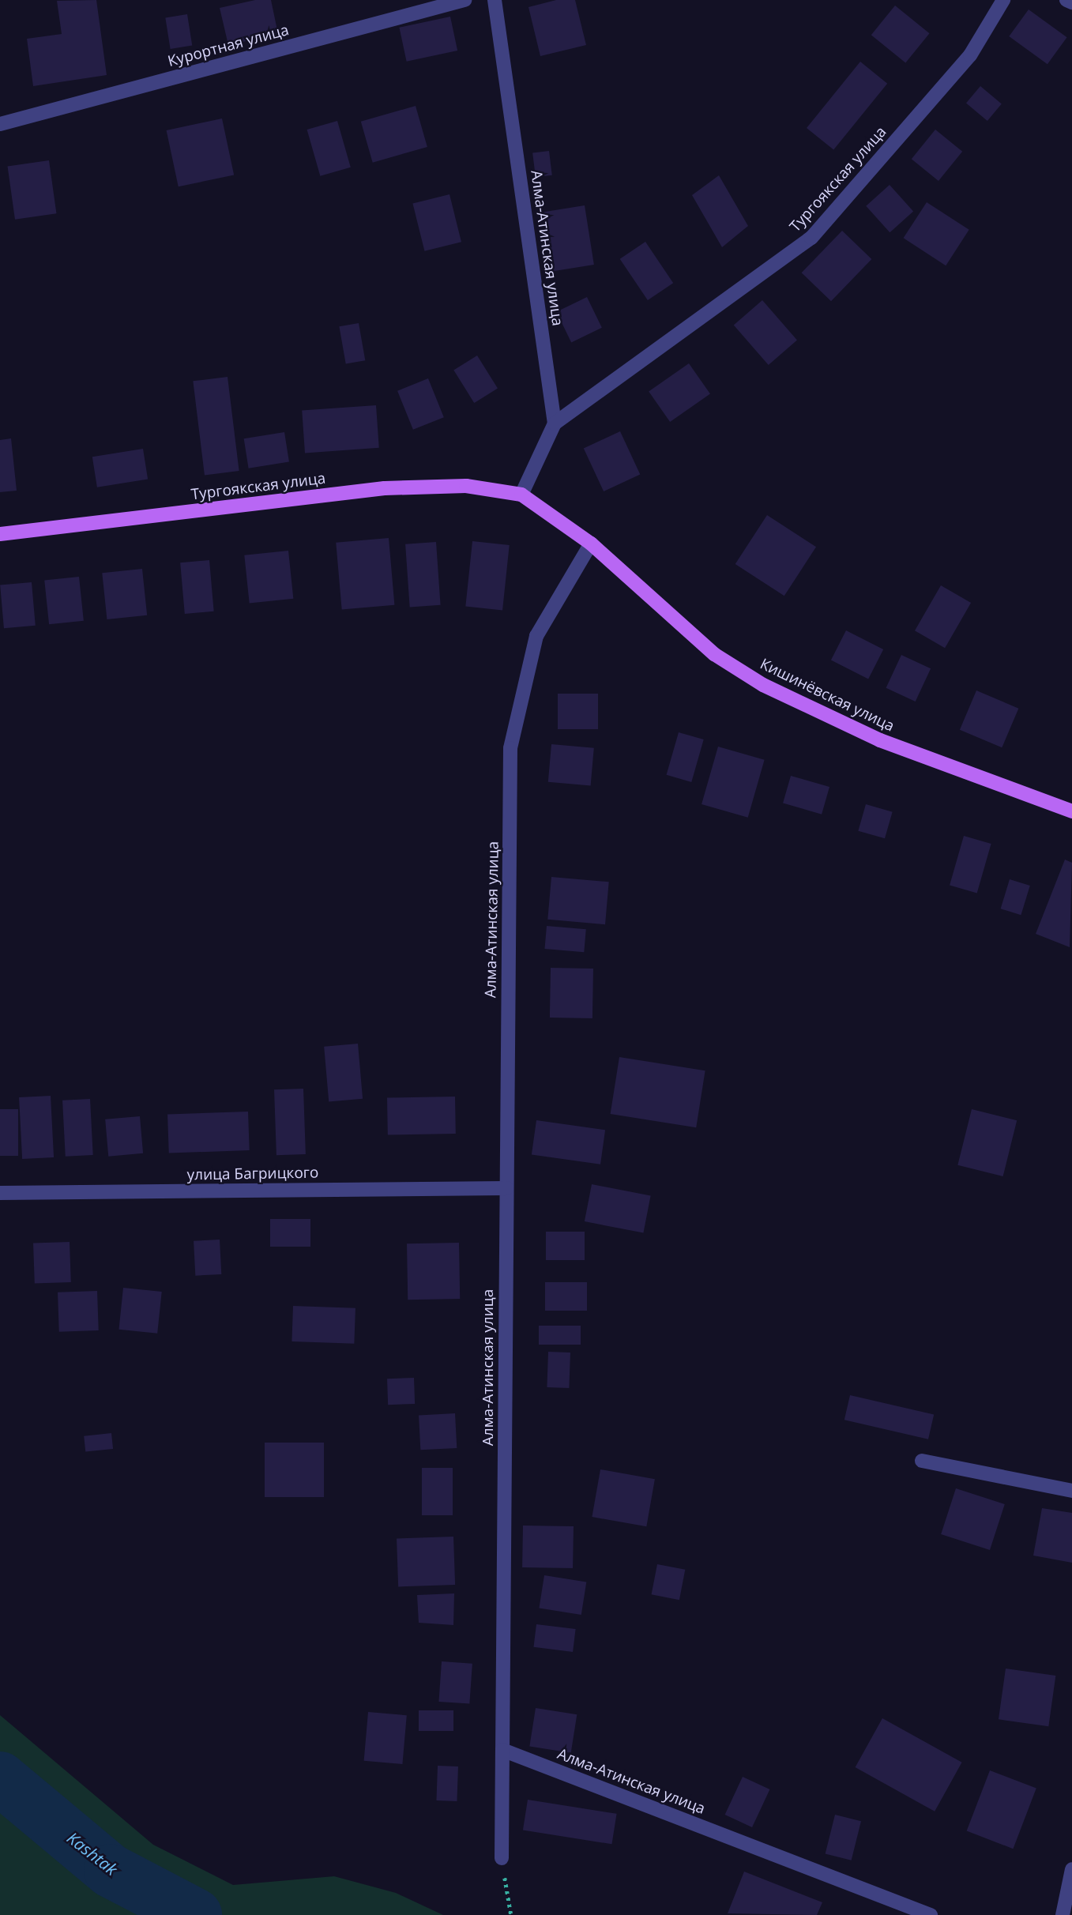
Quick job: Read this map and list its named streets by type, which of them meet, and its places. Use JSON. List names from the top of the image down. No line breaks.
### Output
{"streets":{"main road":["Тургоякская улица","Кишинёвская улица"],"street":["Курортная улица","Алма-Атинская улица","улица Багрицкого"]},"crossings":[["Тургоякская улица","Алма-Атинская улица"],["Тургоякская улица","Кишинёвская улица"],["Алма-Атинская улица","Кишинёвская улица"],["Алма-Атинская улица","улица Багрицкого"]],"water":["Kashtak"]}
